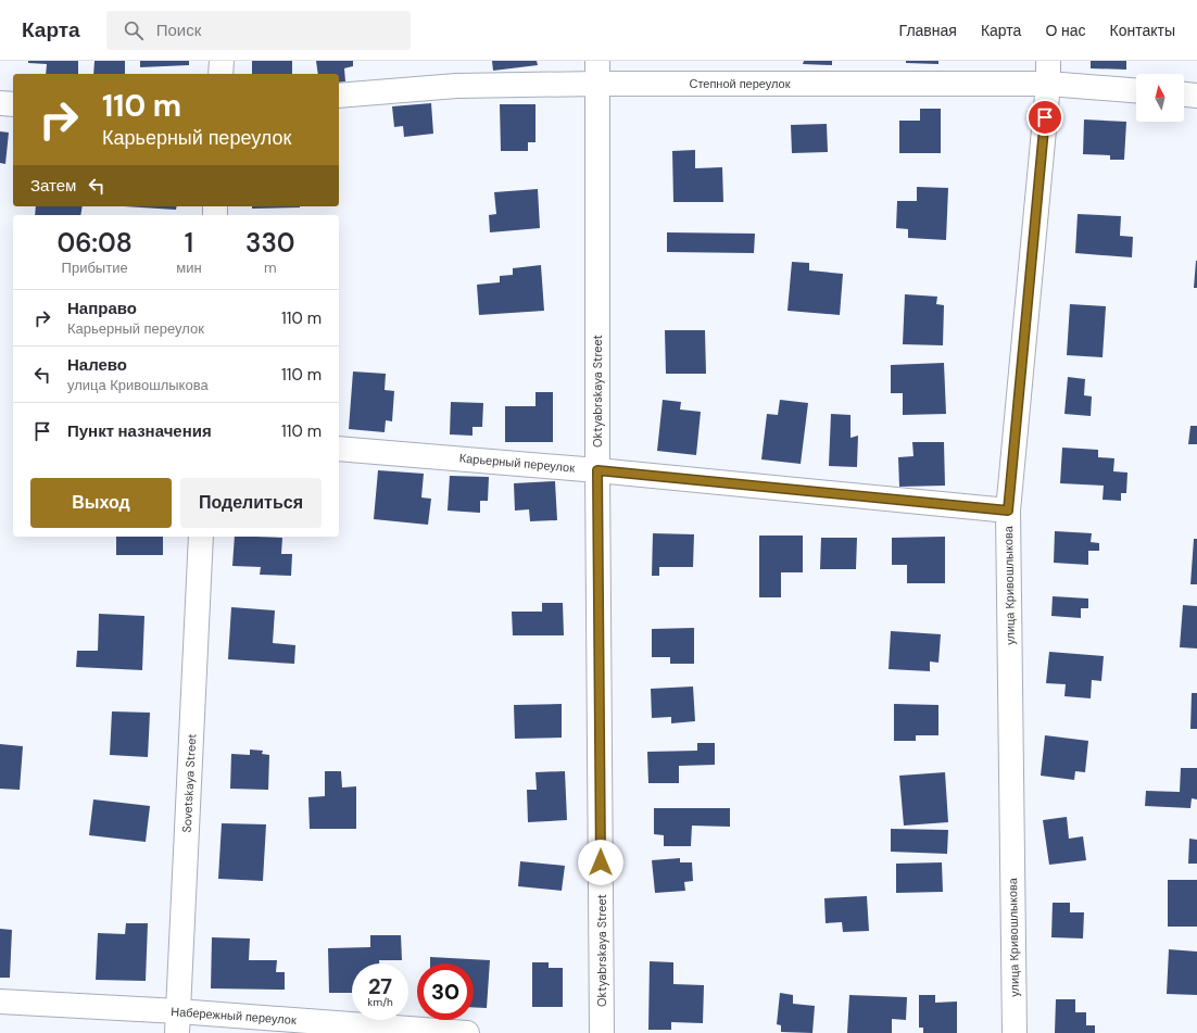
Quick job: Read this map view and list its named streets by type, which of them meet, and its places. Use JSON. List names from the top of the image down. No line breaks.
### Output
{"streets":{"street":["Степной переулок","Oktyabrskaya Street","Карьерный переулок","улица Кривошлыкова","Sovetskaya Street","Набережный переулок"]},"crossings":[["Степной переулок","Oktyabrskaya Street"],["Степной переулок","улица Кривошлыкова"],["Oktyabrskaya Street","Карьерный переулок"],["Карьерный переулок","улица Кривошлыкова"],["Sovetskaya Street","Набережный переулок"]],"north":"top","page":{"header":"Карта","search":"Поиск","nav":["Главная","Карта","О нас","Контакты"],"turn":["110 m","Карьерный переулок"],"then":"Затем","eta":["06:08","Прибытие","1","мин","330","m"],"list":[{"name":"Направо","note":"Карьерный переулок","value":"110 m"},{"name":"Налево","note":"улица Кривошлыкова","value":"110 m"},{"name":"Пункт назначения","value":"110 m"}],"buttons":["Выход","Поделиться"],"speed":"27 km/h","limit":"30"}}
